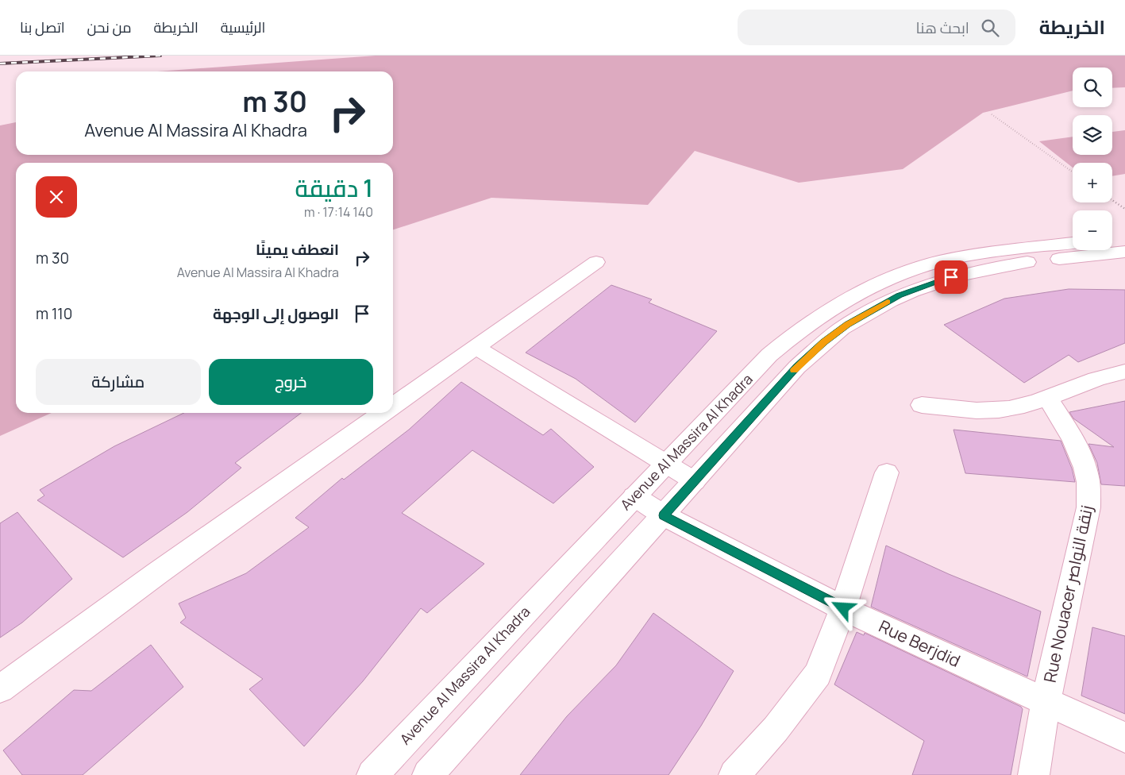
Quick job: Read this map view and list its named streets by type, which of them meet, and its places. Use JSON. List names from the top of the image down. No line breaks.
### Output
{"streets":{"main road":["Avenue Al Massira Al Khadra","Rue Nouacer زنقة النواصر","Rue Berjdid"]},"crossings":[["Avenue Al Massira Al Khadra","Rue Berjdid"],["Rue Nouacer زنقة النواصر","Rue Berjdid"]],"page":{"header":"الخريطة","search":"ابحث هنا","nav":["الرئيسية","الخريطة","من نحن","اتصل بنا"],"map_buttons":["+","−"],"turn":["30 m","Avenue Al Massira Al Khadra"],"heading":["1 دقيقة","140 m · 17:14"],"list":[{"name":"انعطف يمينًا","note":"Avenue Al Massira Al Khadra","value":"30 m"},{"name":"الوصول إلى الوجهة","value":"110 m"}],"buttons":["خروج","مشاركة"]}}
